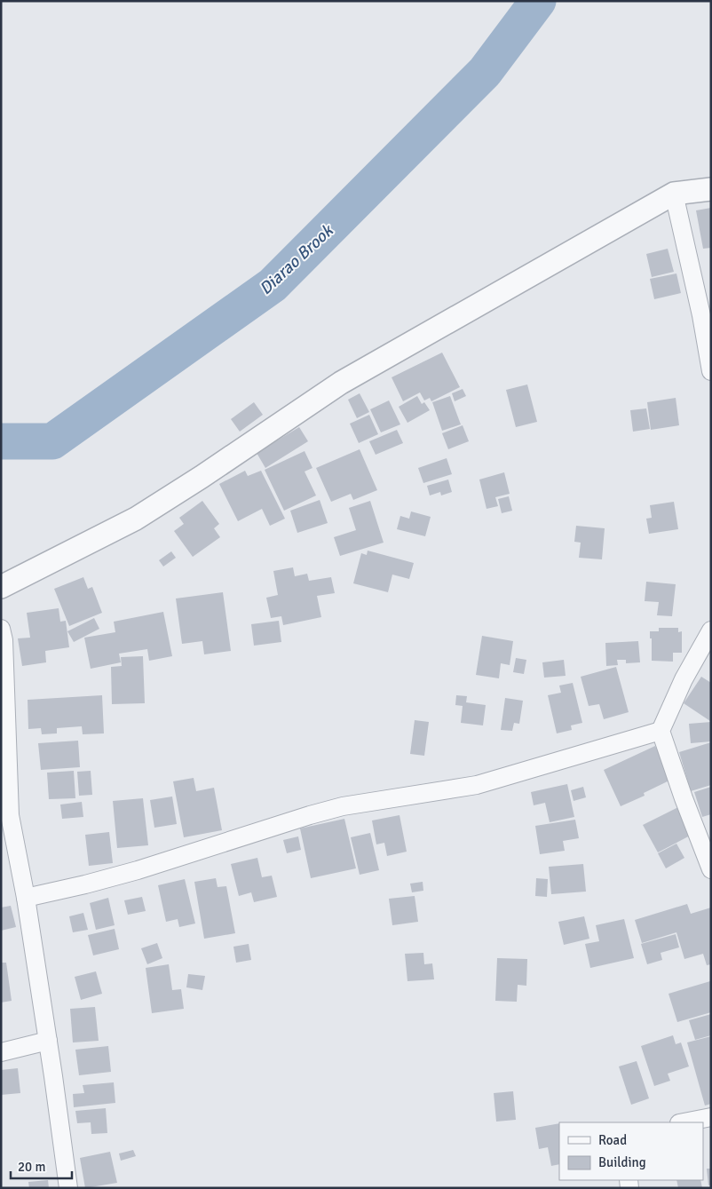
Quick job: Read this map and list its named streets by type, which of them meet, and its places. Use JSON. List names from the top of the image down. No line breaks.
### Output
{"water":["Diarao Brook"],"legend":["Road","Building"],"scale_bar":"20 m"}
